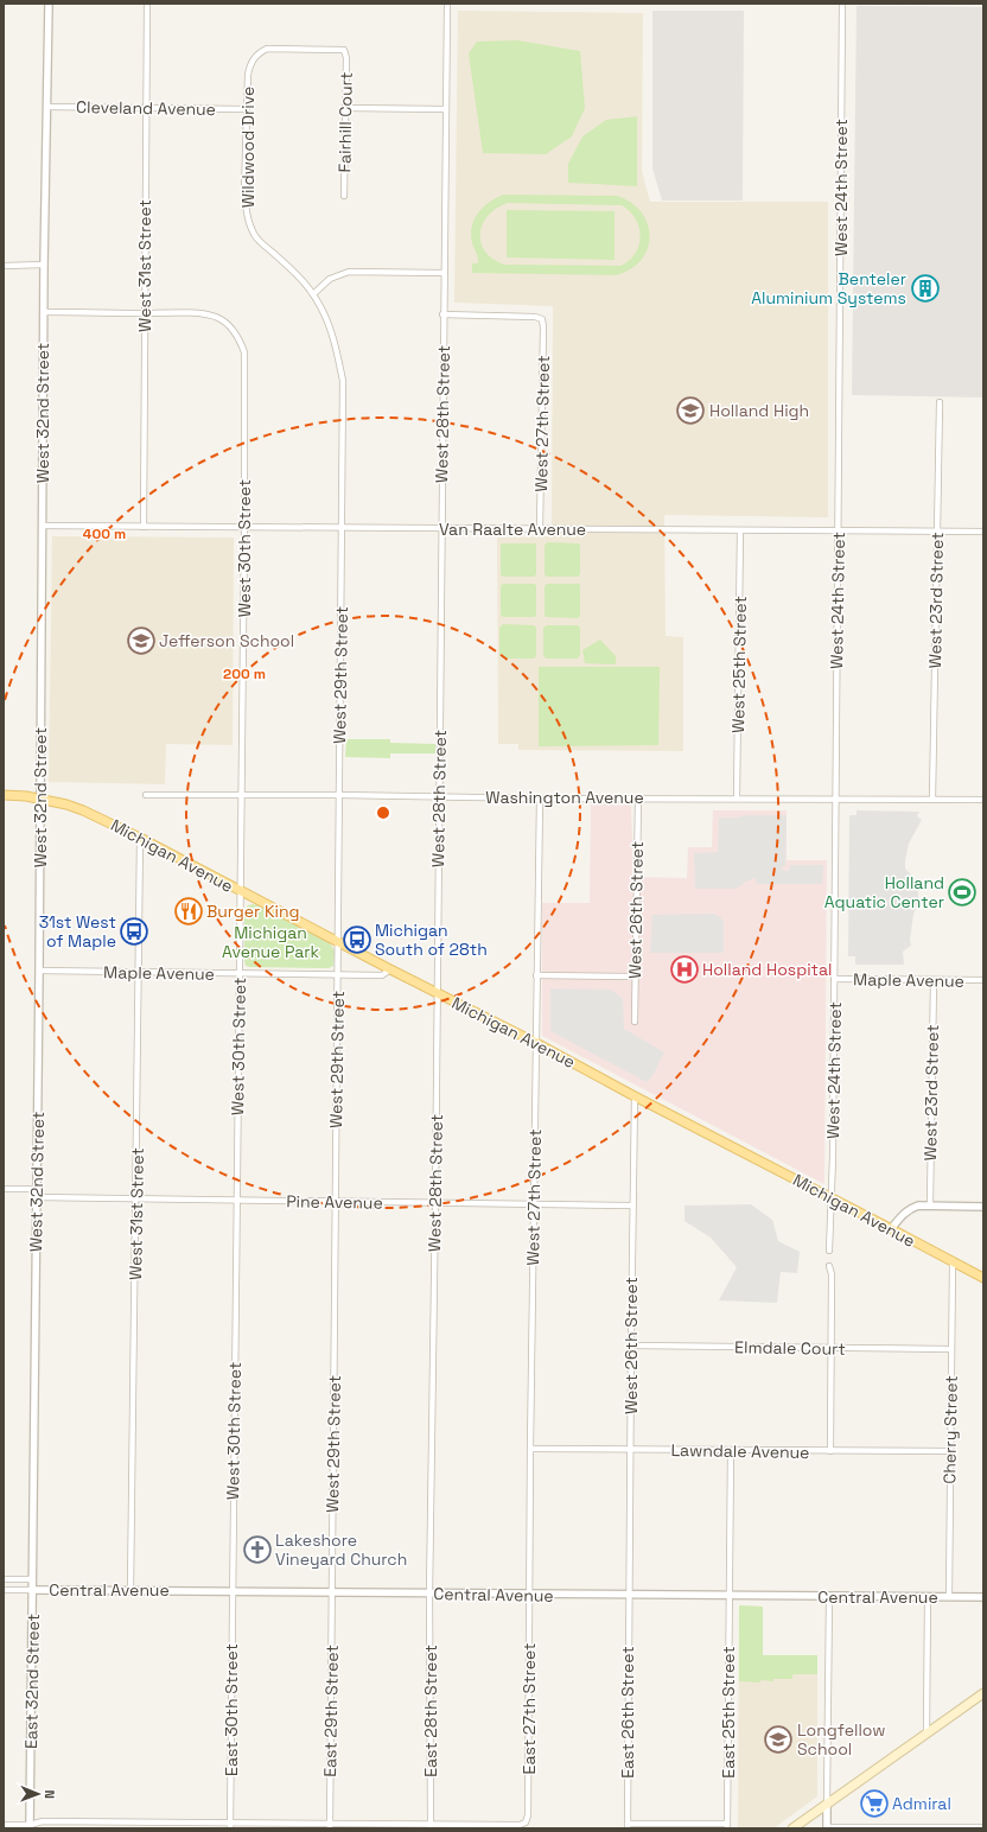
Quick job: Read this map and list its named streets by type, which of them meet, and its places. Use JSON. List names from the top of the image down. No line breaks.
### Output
{"streets":{"main road":["Michigan Avenue"],"street":["Cleveland Avenue","Fairhill Court","Wildwood Drive","West 24th Street","West 31st Street","West 32nd Street","West 28th Street","West 27th Street","Van Raalte Avenue","West 30th Street","West 23rd Street","West 25th Street","West 29th Street","Washington Avenue","West 26th Street","Maple Avenue","Pine Avenue","Elmdale Court","Cherry Street","Lawndale Avenue","Central Avenue","East 32nd Street","East 27th Street","East 30th Street","East 29th Street","East 28th Street","East 26th Street","East 25th Street"]},"crossings":[["Cleveland Avenue","Wildwood Drive"],["Cleveland Avenue","West 31st Street"],["Cleveland Avenue","West 32nd Street"],["Fairhill Court","Wildwood Drive"],["Wildwood Drive","Van Raalte Avenue"],["Wildwood Drive","West 29th Street"],["West 24th Street","Van Raalte Avenue"],["West 24th Street","Washington Avenue"],["West 24th Street","Michigan Avenue"],["West 24th Street","Maple Avenue"],["West 31st Street","Van Raalte Avenue"],["West 31st Street","West 30th Street"],["West 31st Street","Michigan Avenue"],["West 31st Street","Maple Avenue"],["West 31st Street","Pine Avenue"],["West 31st Street","Central Avenue"],["West 32nd Street","Van Raalte Avenue"],["West 32nd Street","Michigan Avenue"],["West 32nd Street","Maple Avenue"],["West 32nd Street","Pine Avenue"],["West 32nd Street","Central Avenue"],["West 32nd Street","East 32nd Street"],["West 28th Street","West 27th Street"],["West 28th Street","Van Raalte Avenue"],["West 28th Street","Washington Avenue"],["West 28th Street","Michigan Avenue"],["West 28th Street","Pine Avenue"],["West 28th Street","Central Avenue"],["West 28th Street","East 28th Street"],["West 27th Street","Van Raalte Avenue"],["West 27th Street","Washington Avenue"],["West 27th Street","Michigan Avenue"],["West 27th Street","Pine Avenue"],["West 27th Street","Lawndale Avenue"],["West 27th Street","Central Avenue"],["West 27th Street","East 27th Street"],["Van Raalte Avenue","West 30th Street"],["Van Raalte Avenue","West 23rd Street"],["Van Raalte Avenue","West 25th Street"],["Van Raalte Avenue","West 29th Street"],["West 30th Street","Washington Avenue"],["West 30th Street","Michigan Avenue"],["West 30th Street","Maple Avenue"],["West 30th Street","Pine Avenue"],["West 30th Street","Central Avenue"],["West 30th Street","East 30th Street"],["West 23rd Street","Washington Avenue"],["West 23rd Street","Maple Avenue"],["West 25th Street","Washington Avenue"],["West 29th Street","Washington Avenue"],["West 29th Street","Michigan Avenue"],["West 29th Street","Maple Avenue"],["West 29th Street","Pine Avenue"],["West 29th Street","Central Avenue"],["West 29th Street","East 29th Street"],["Washington Avenue","West 26th Street"],["Michigan Avenue","West 26th Street"],["Michigan Avenue","Maple Avenue"],["Michigan Avenue","Cherry Street"],["West 26th Street","Pine Avenue"],["West 26th Street","Elmdale Court"],["West 26th Street","Lawndale Avenue"],["West 26th Street","Central Avenue"],["West 26th Street","East 26th Street"],["Elmdale Court","Cherry Street"],["Cherry Street","Lawndale Avenue"],["Cherry Street","Central Avenue"],["Central Avenue","East 32nd Street"],["Central Avenue","East 27th Street"],["Central Avenue","East 30th Street"],["Central Avenue","East 29th Street"],["Central Avenue","East 28th Street"],["Central Avenue","East 26th Street"],["Central Avenue","East 25th Street"],["East 27th Street","East 28th Street"]],"parks":["Michigan Avenue Park"],"places":{"building":["Benteler Aluminium Systems"],"school or university":["Holland High","Jefferson School","Longfellow School"],"sports":["Holland Aquatic Center"],"restaurant":["Burger King"],"bus stop":["31st West of Maple","Michigan South of 28th"],"hospital":["Holland Hospital"],"church":["Lakeshore Vineyard Church"],"supermarket":["Admiral"]},"north":"right","rings":["400 m","200 m"]}
